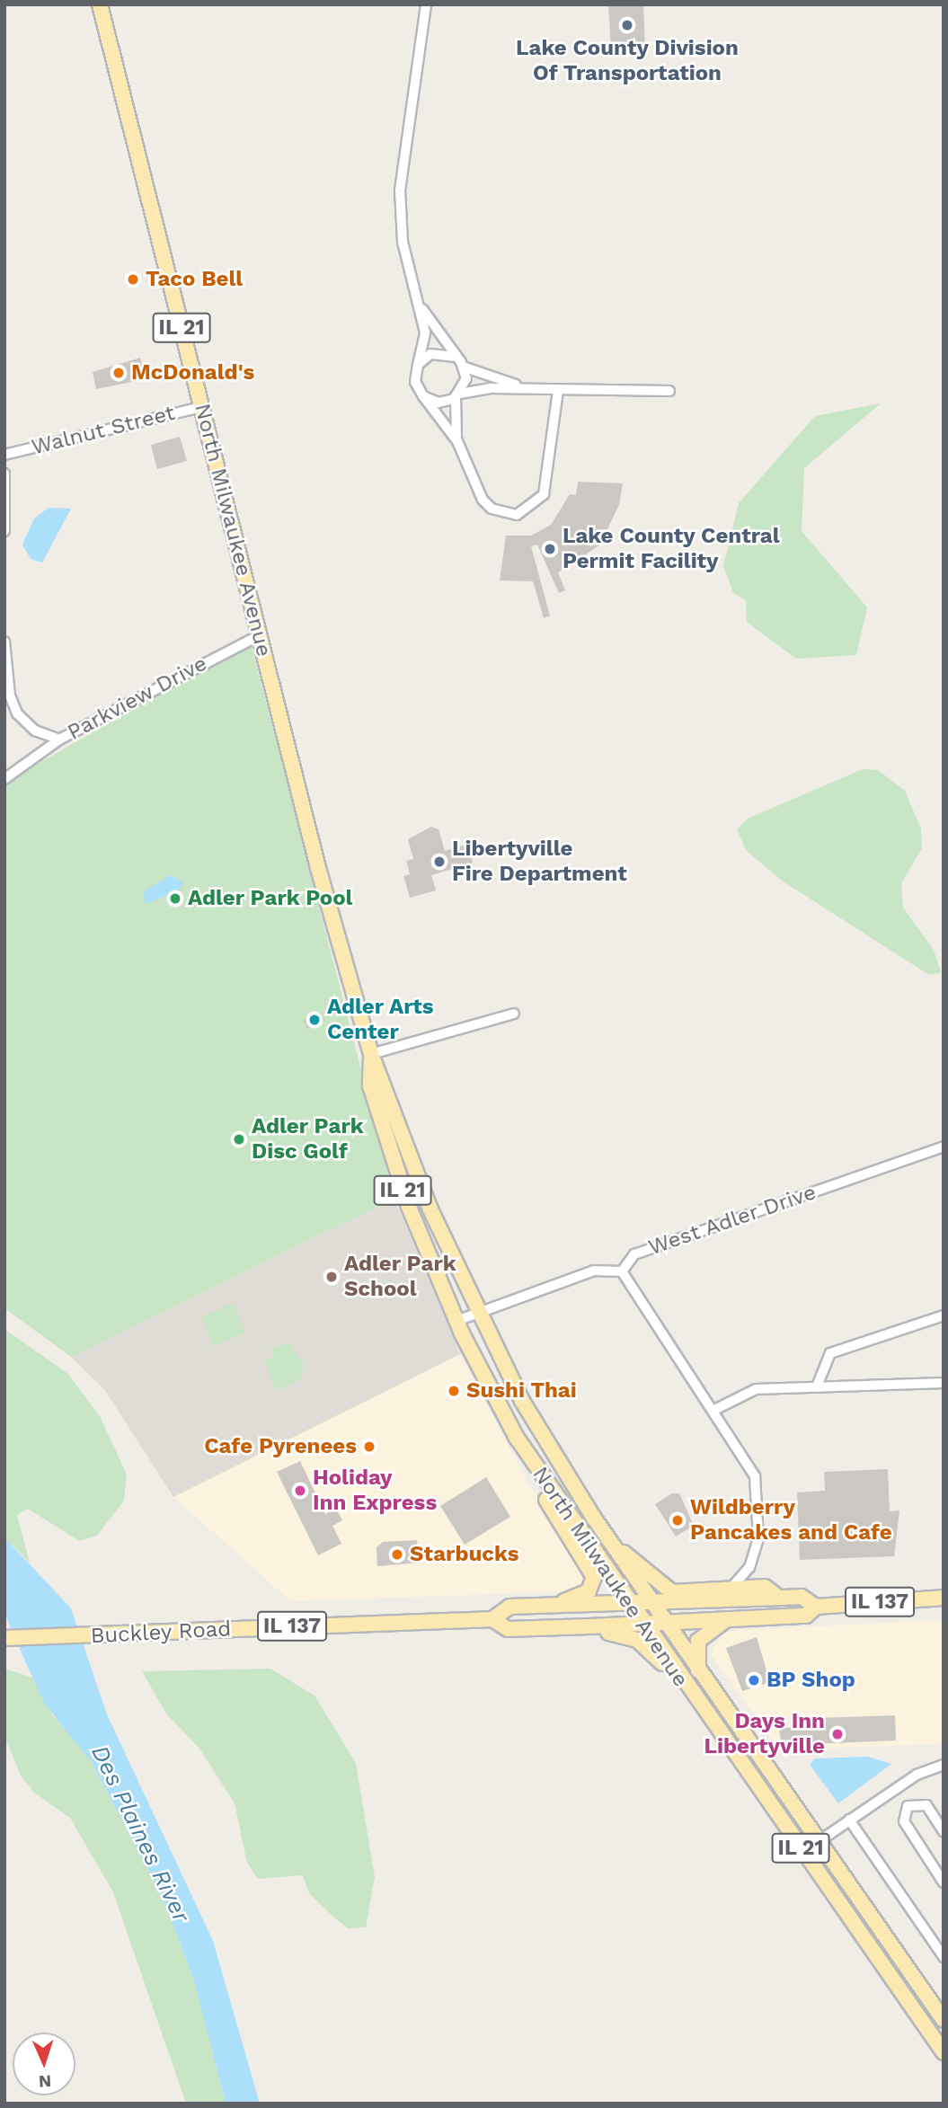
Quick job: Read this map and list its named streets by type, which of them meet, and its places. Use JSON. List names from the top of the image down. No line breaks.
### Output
{"streets":{"main road":["IL 21","North Milwaukee Avenue","IL 137","Buckley Road"],"street":["Walnut Street","Parkview Drive","West Adler Drive"]},"crossings":[["Walnut Street","North Milwaukee Avenue"],["North Milwaukee Avenue","Parkview Drive"],["North Milwaukee Avenue","West Adler Drive"],["North Milwaukee Avenue","IL 137"],["North Milwaukee Avenue","Buckley Road"],["IL 137","Buckley Road"]],"water":["Des Plaines River"],"places":["Lake County Division Of Transportation","Taco Bell","McDonald's","Lake County Central Permit Facility","Libertyville Fire Department","Adler Park Pool","Adler Arts Center","Adler Park Disc Golf","Adler Park School","Sushi Thai","Cafe Pyrenees","Holiday Inn Express","Wildberry Pancakes and Cafe","Starbucks","BP Shop","Days Inn Libertyville"],"north":"bottom"}
